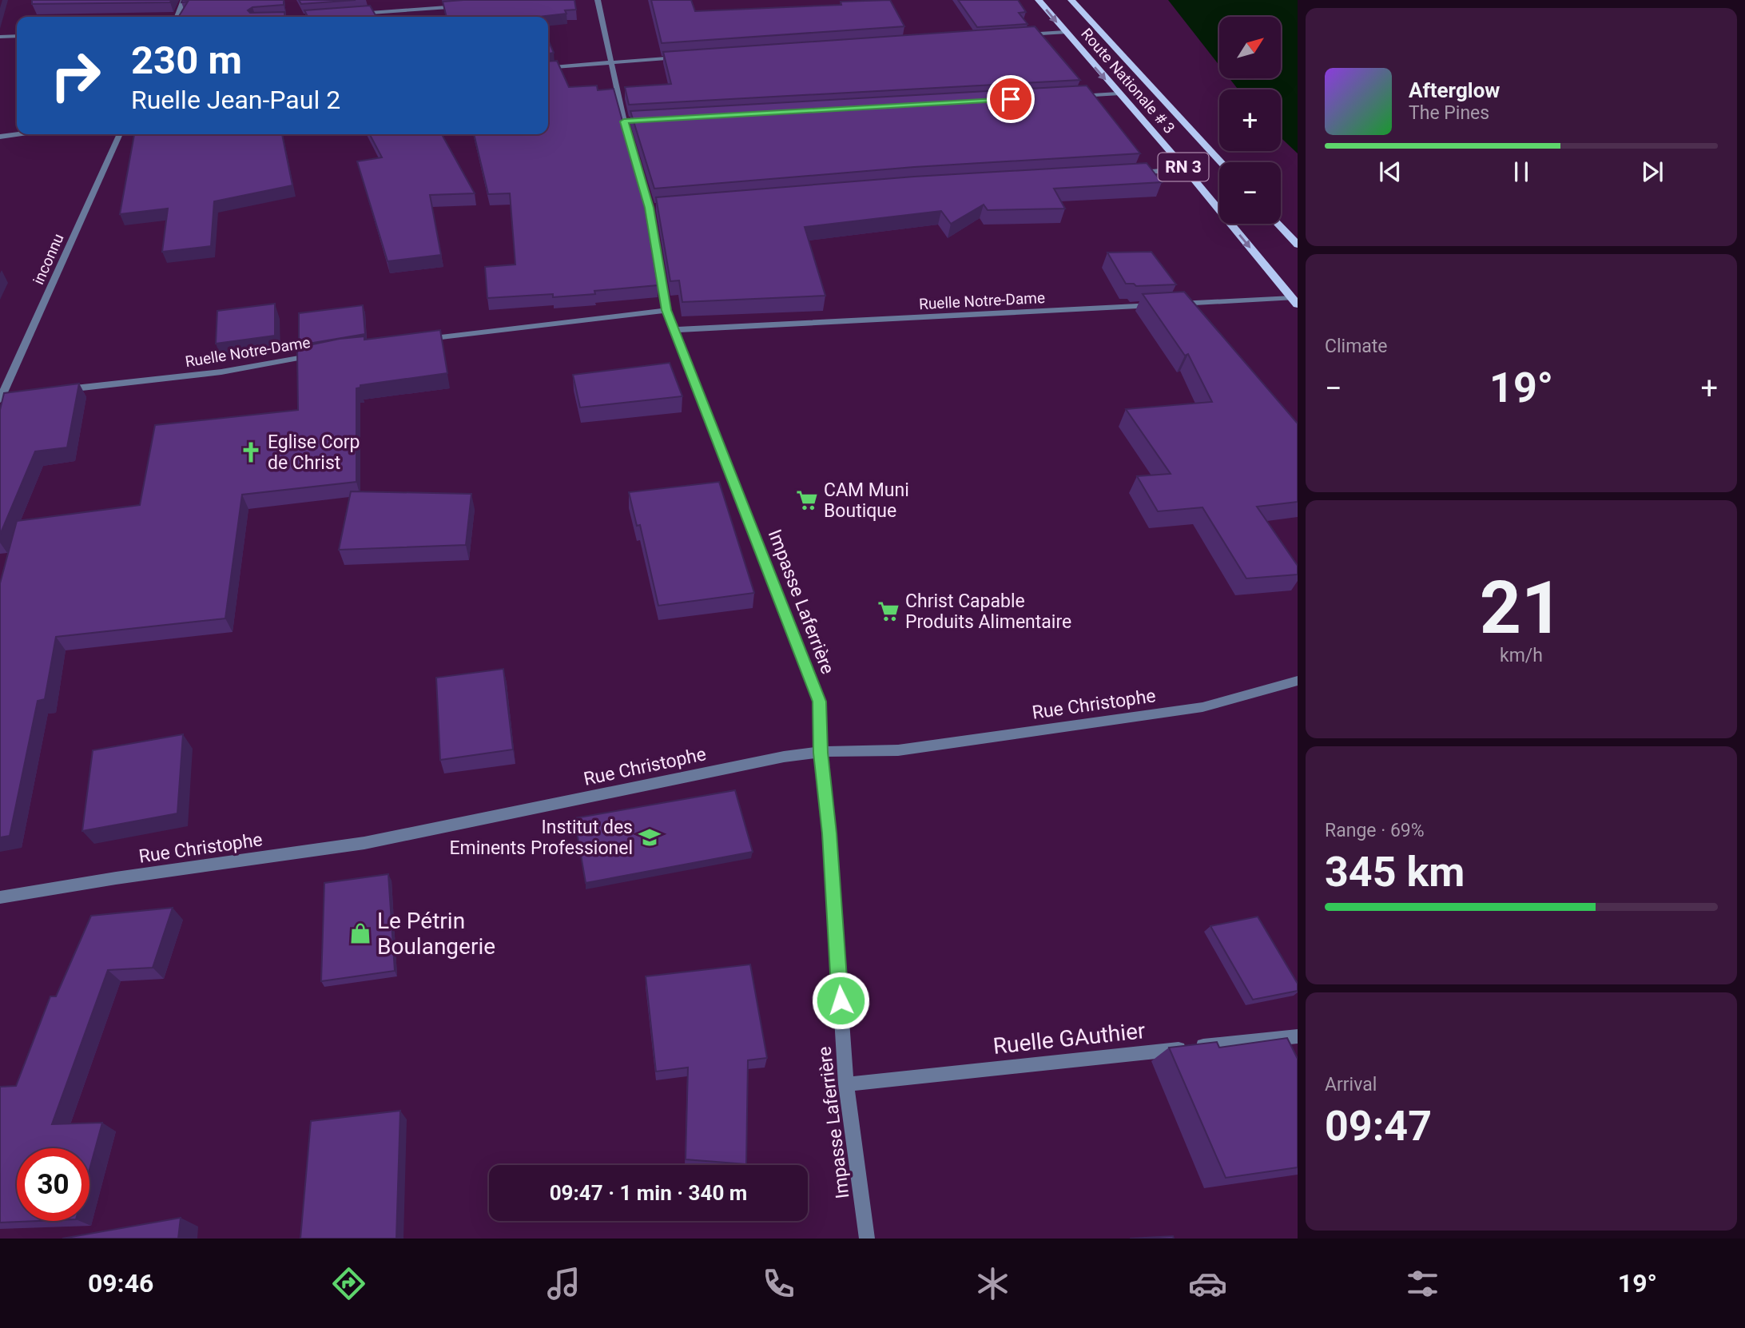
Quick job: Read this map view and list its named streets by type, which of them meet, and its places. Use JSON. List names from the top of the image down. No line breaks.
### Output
{"streets":{"main road":["Route Nationale # 3","RN 3"],"street":["inconnu","Ruelle Notre-Dame","Impasse Laferrière","Rue Christophe","Ruelle GAuthier"]},"crossings":[["Route Nationale # 3","RN 3"],["Ruelle Notre-Dame","Impasse Laferrière"],["Impasse Laferrière","Rue Christophe"],["Impasse Laferrière","Ruelle GAuthier"]],"places":{"church":["Eglise Corp de Christ"],"supermarket":["CAM Muni Boutique","Christ Capable Produits Alimentaire"],"school or university":["Institut des Eminents Professionel"],"shop":["Le Pétrin Boulangerie"]},"north":"top right","page":{"map_buttons":["+","−"],"turn":["230 m","Ruelle Jean-Paul 2"],"song":["Afterglow","The Pines"],"tile":["Climate",["21","km/h"],["Range · 69%","345 km"],["Arrival","09:47"]],"heat":["−","19°","+"],"limit":"30","trip":"09:47 · 1 min · 340 m","tabs":["09:46","19°"]}}
